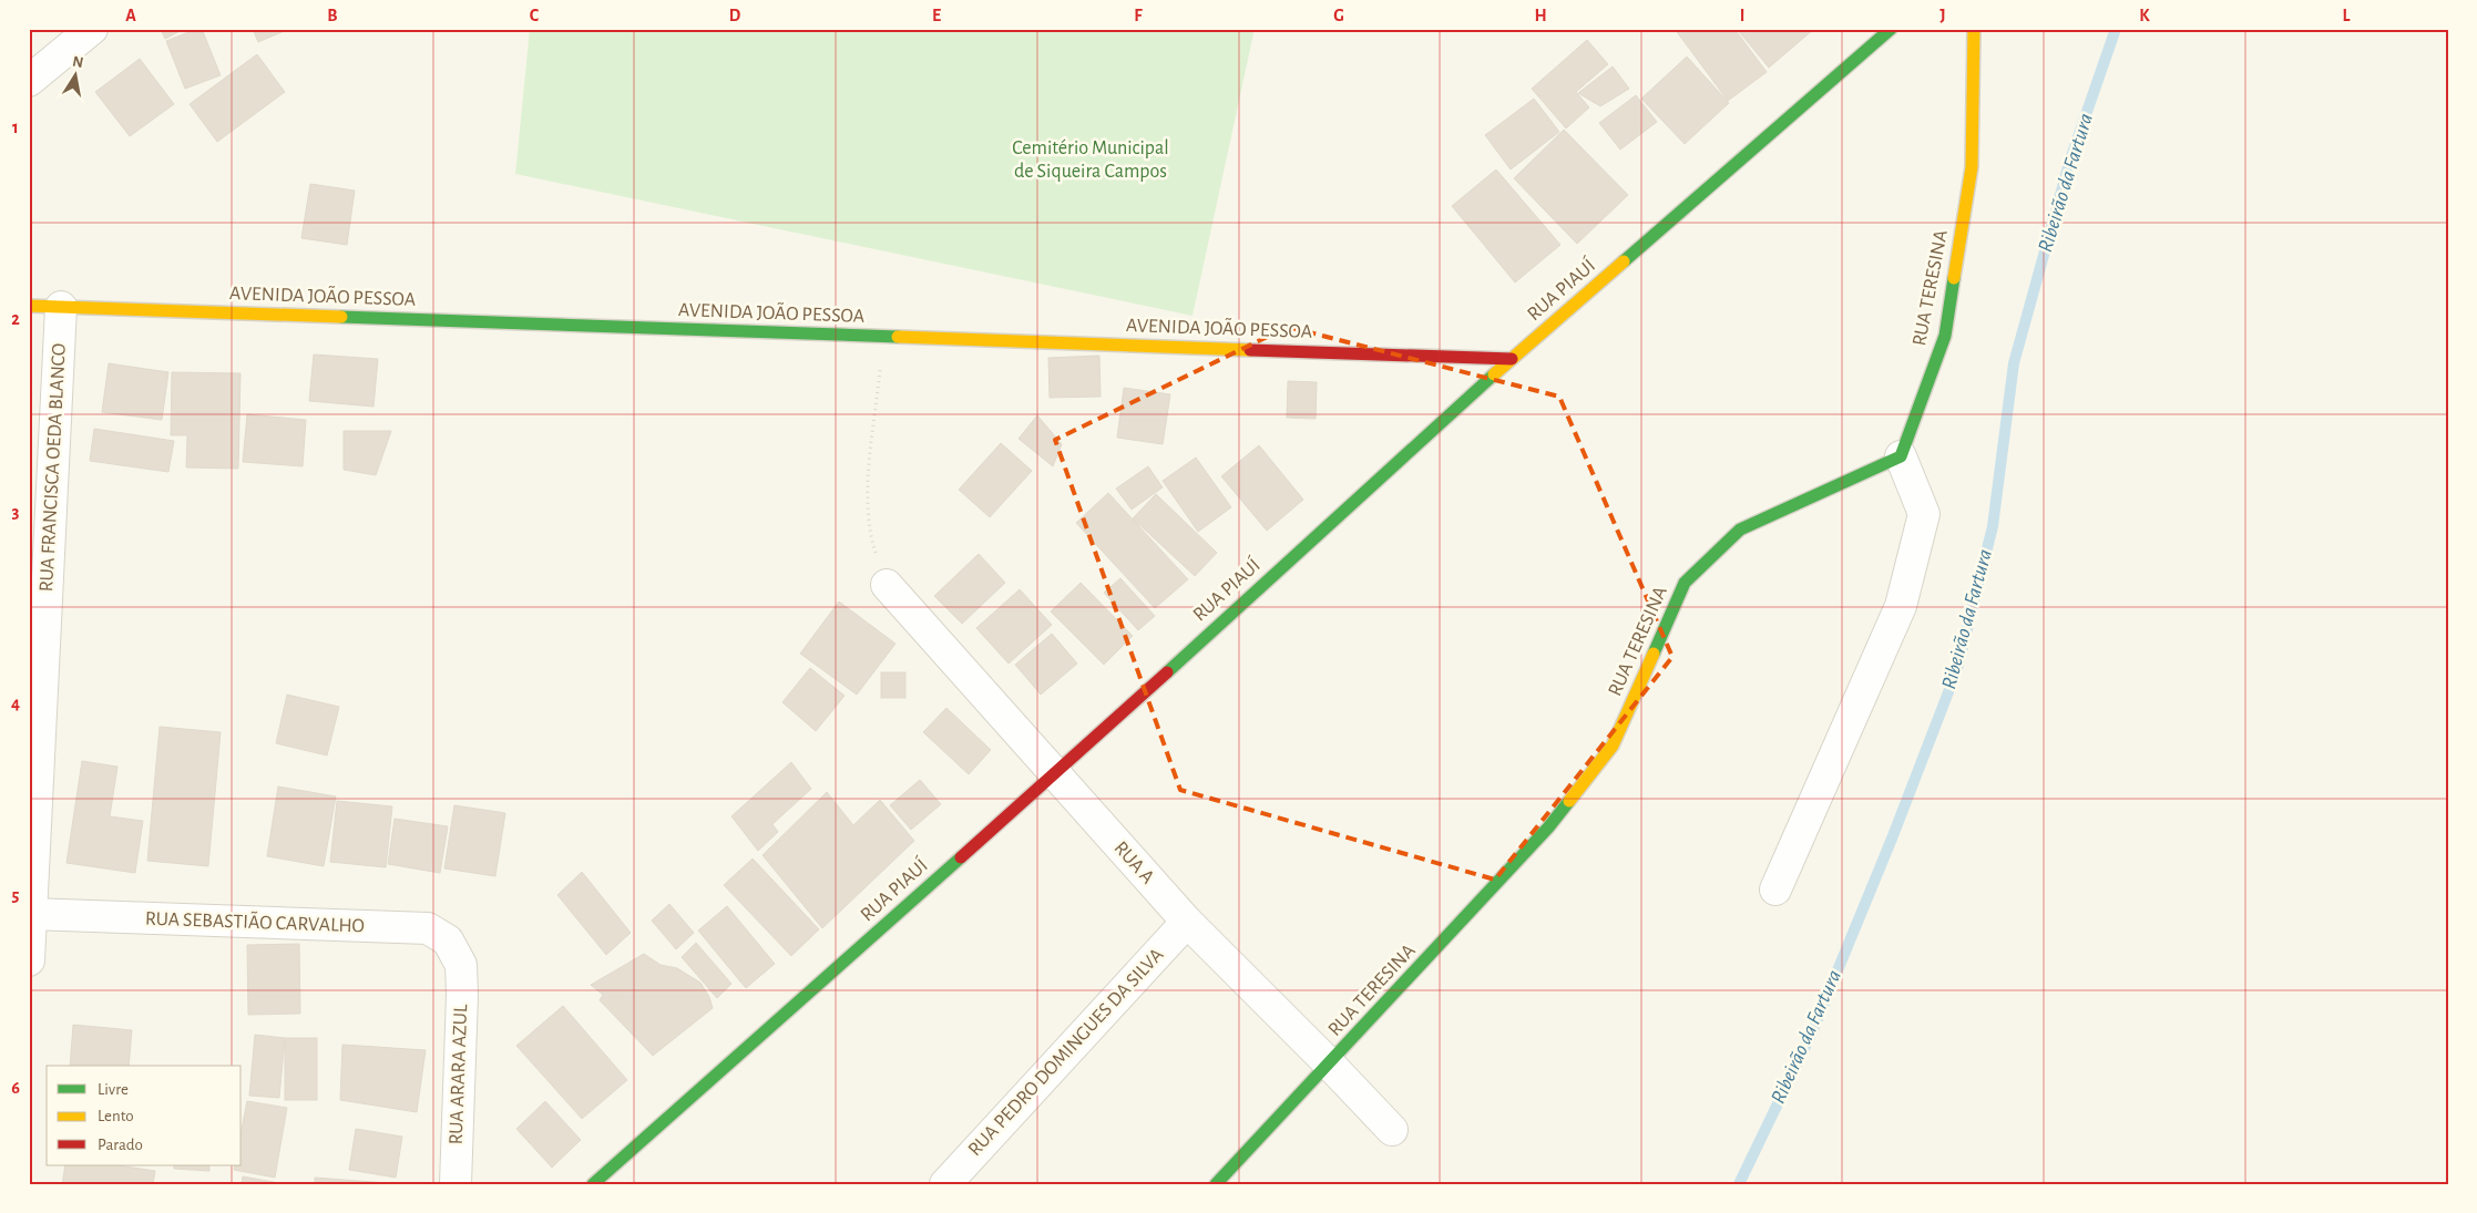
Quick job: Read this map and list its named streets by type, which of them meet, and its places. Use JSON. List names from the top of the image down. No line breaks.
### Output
{"streets":{"street":["RUA TERESINA","RUA PIAUÍ","AVENIDA JOÃO PESSOA","RUA FRANCISCA OEDA BLANCO","RUA A","RUA SEBASTIÃO CARVALHO","RUA PEDRO DOMINGUES DA SILVA","RUA ARARA AZUL"]},"crossings":[["RUA TERESINA","RUA A"],["RUA PIAUÍ","AVENIDA JOÃO PESSOA"],["RUA PIAUÍ","RUA A"],["AVENIDA JOÃO PESSOA","RUA FRANCISCA OEDA BLANCO"],["RUA FRANCISCA OEDA BLANCO","RUA SEBASTIÃO CARVALHO"],["RUA A","RUA PEDRO DOMINGUES DA SILVA"],["RUA SEBASTIÃO CARVALHO","RUA ARARA AZUL"]],"water":["Ribeirão da Fartura"],"parks":["Cemitério Municipal de Siqueira Campos"],"legend":["Livre","Lento","Parado"],"north":"top","grid":{"columns":["A","B","C","D","E","F","G","H","I","J","K","L"],"rows":["1","2","3","4","5","6"]}}
